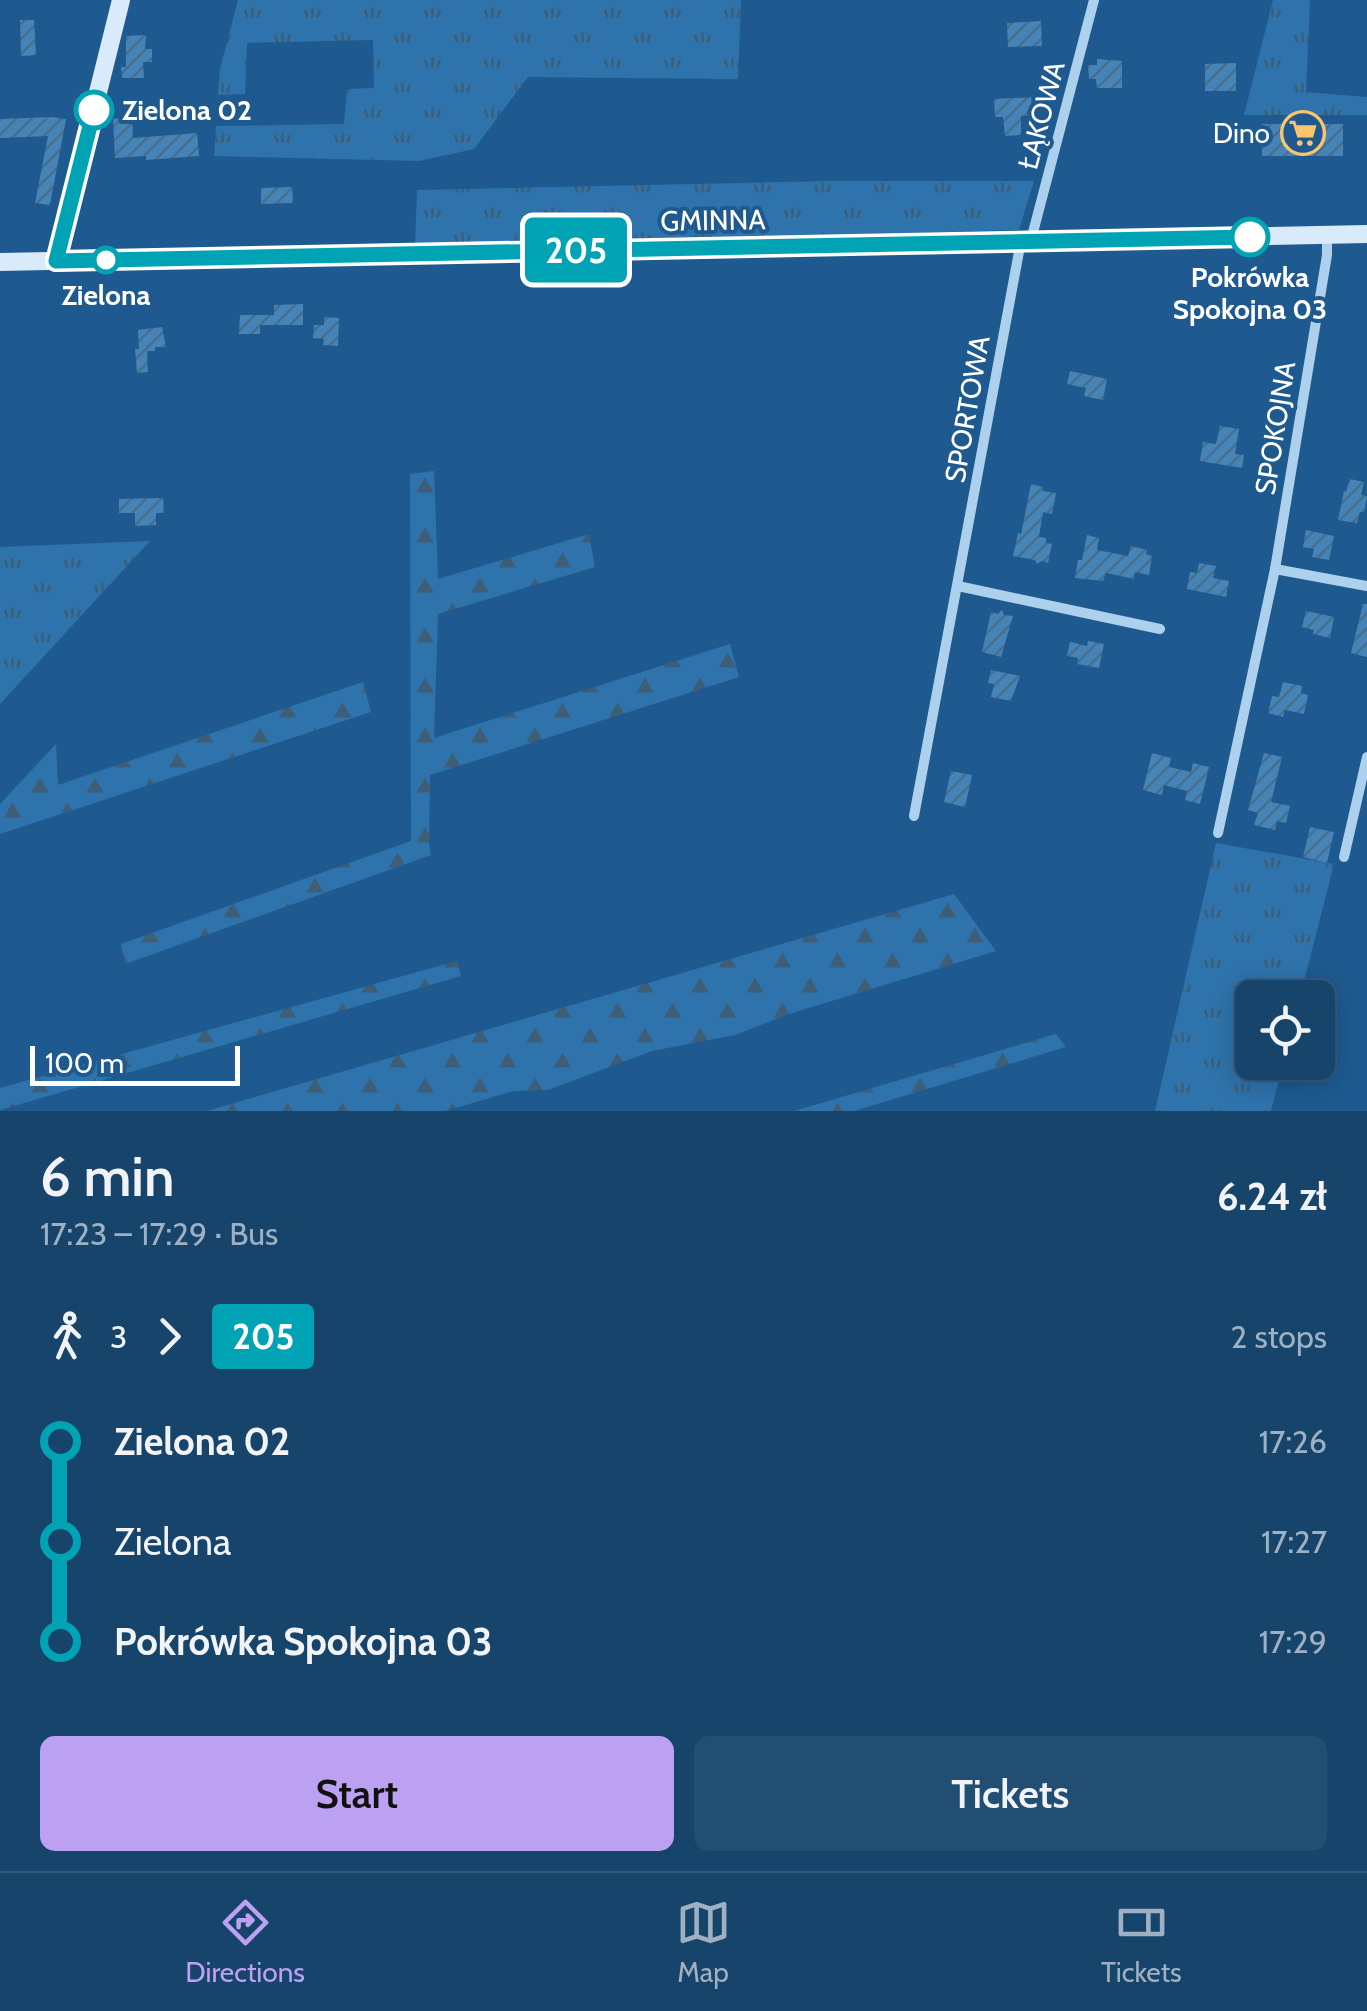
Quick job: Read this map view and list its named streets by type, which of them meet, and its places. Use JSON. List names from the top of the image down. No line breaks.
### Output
{"streets":{"main road":["GMINNA"],"street":["ŁĄKOWA","SPORTOWA","SPOKOJNA"]},"crossings":[["ŁĄKOWA","GMINNA"],["ŁĄKOWA","SPORTOWA"],["GMINNA","SPORTOWA"],["GMINNA","SPOKOJNA"]],"places":{"other":["Zielona 02","Pokrówka Spokojna 03","Zielona"],"supermarket":["Dino"]},"lines":["bus line 205"],"scale_bar":"100 m","page":{"on_map":"205","scale":"100 m","heading":["6 min","17:23 – 17:29 · Bus","6.24 zł"],"legs":["3","205","2 stops"],"list":[{"name":"Zielona 02","value":"17:26"},{"name":"Zielona","value":"17:27"},{"name":"Pokrówka Spokojna 03","value":"17:29"}],"buttons":["Start","Tickets"],"tabs":["Directions","Map","Tickets"]}}
